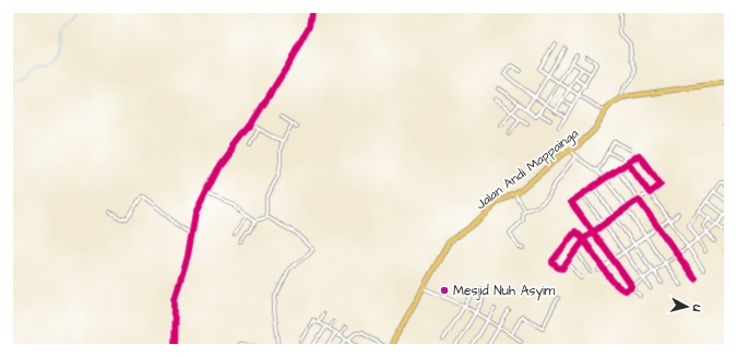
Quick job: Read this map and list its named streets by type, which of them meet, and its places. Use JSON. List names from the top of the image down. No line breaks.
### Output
{"streets":{"main road":["Jalan Andi Mappainga"]},"places":["Mesjid Nuh Asyim"],"north":"right"}
